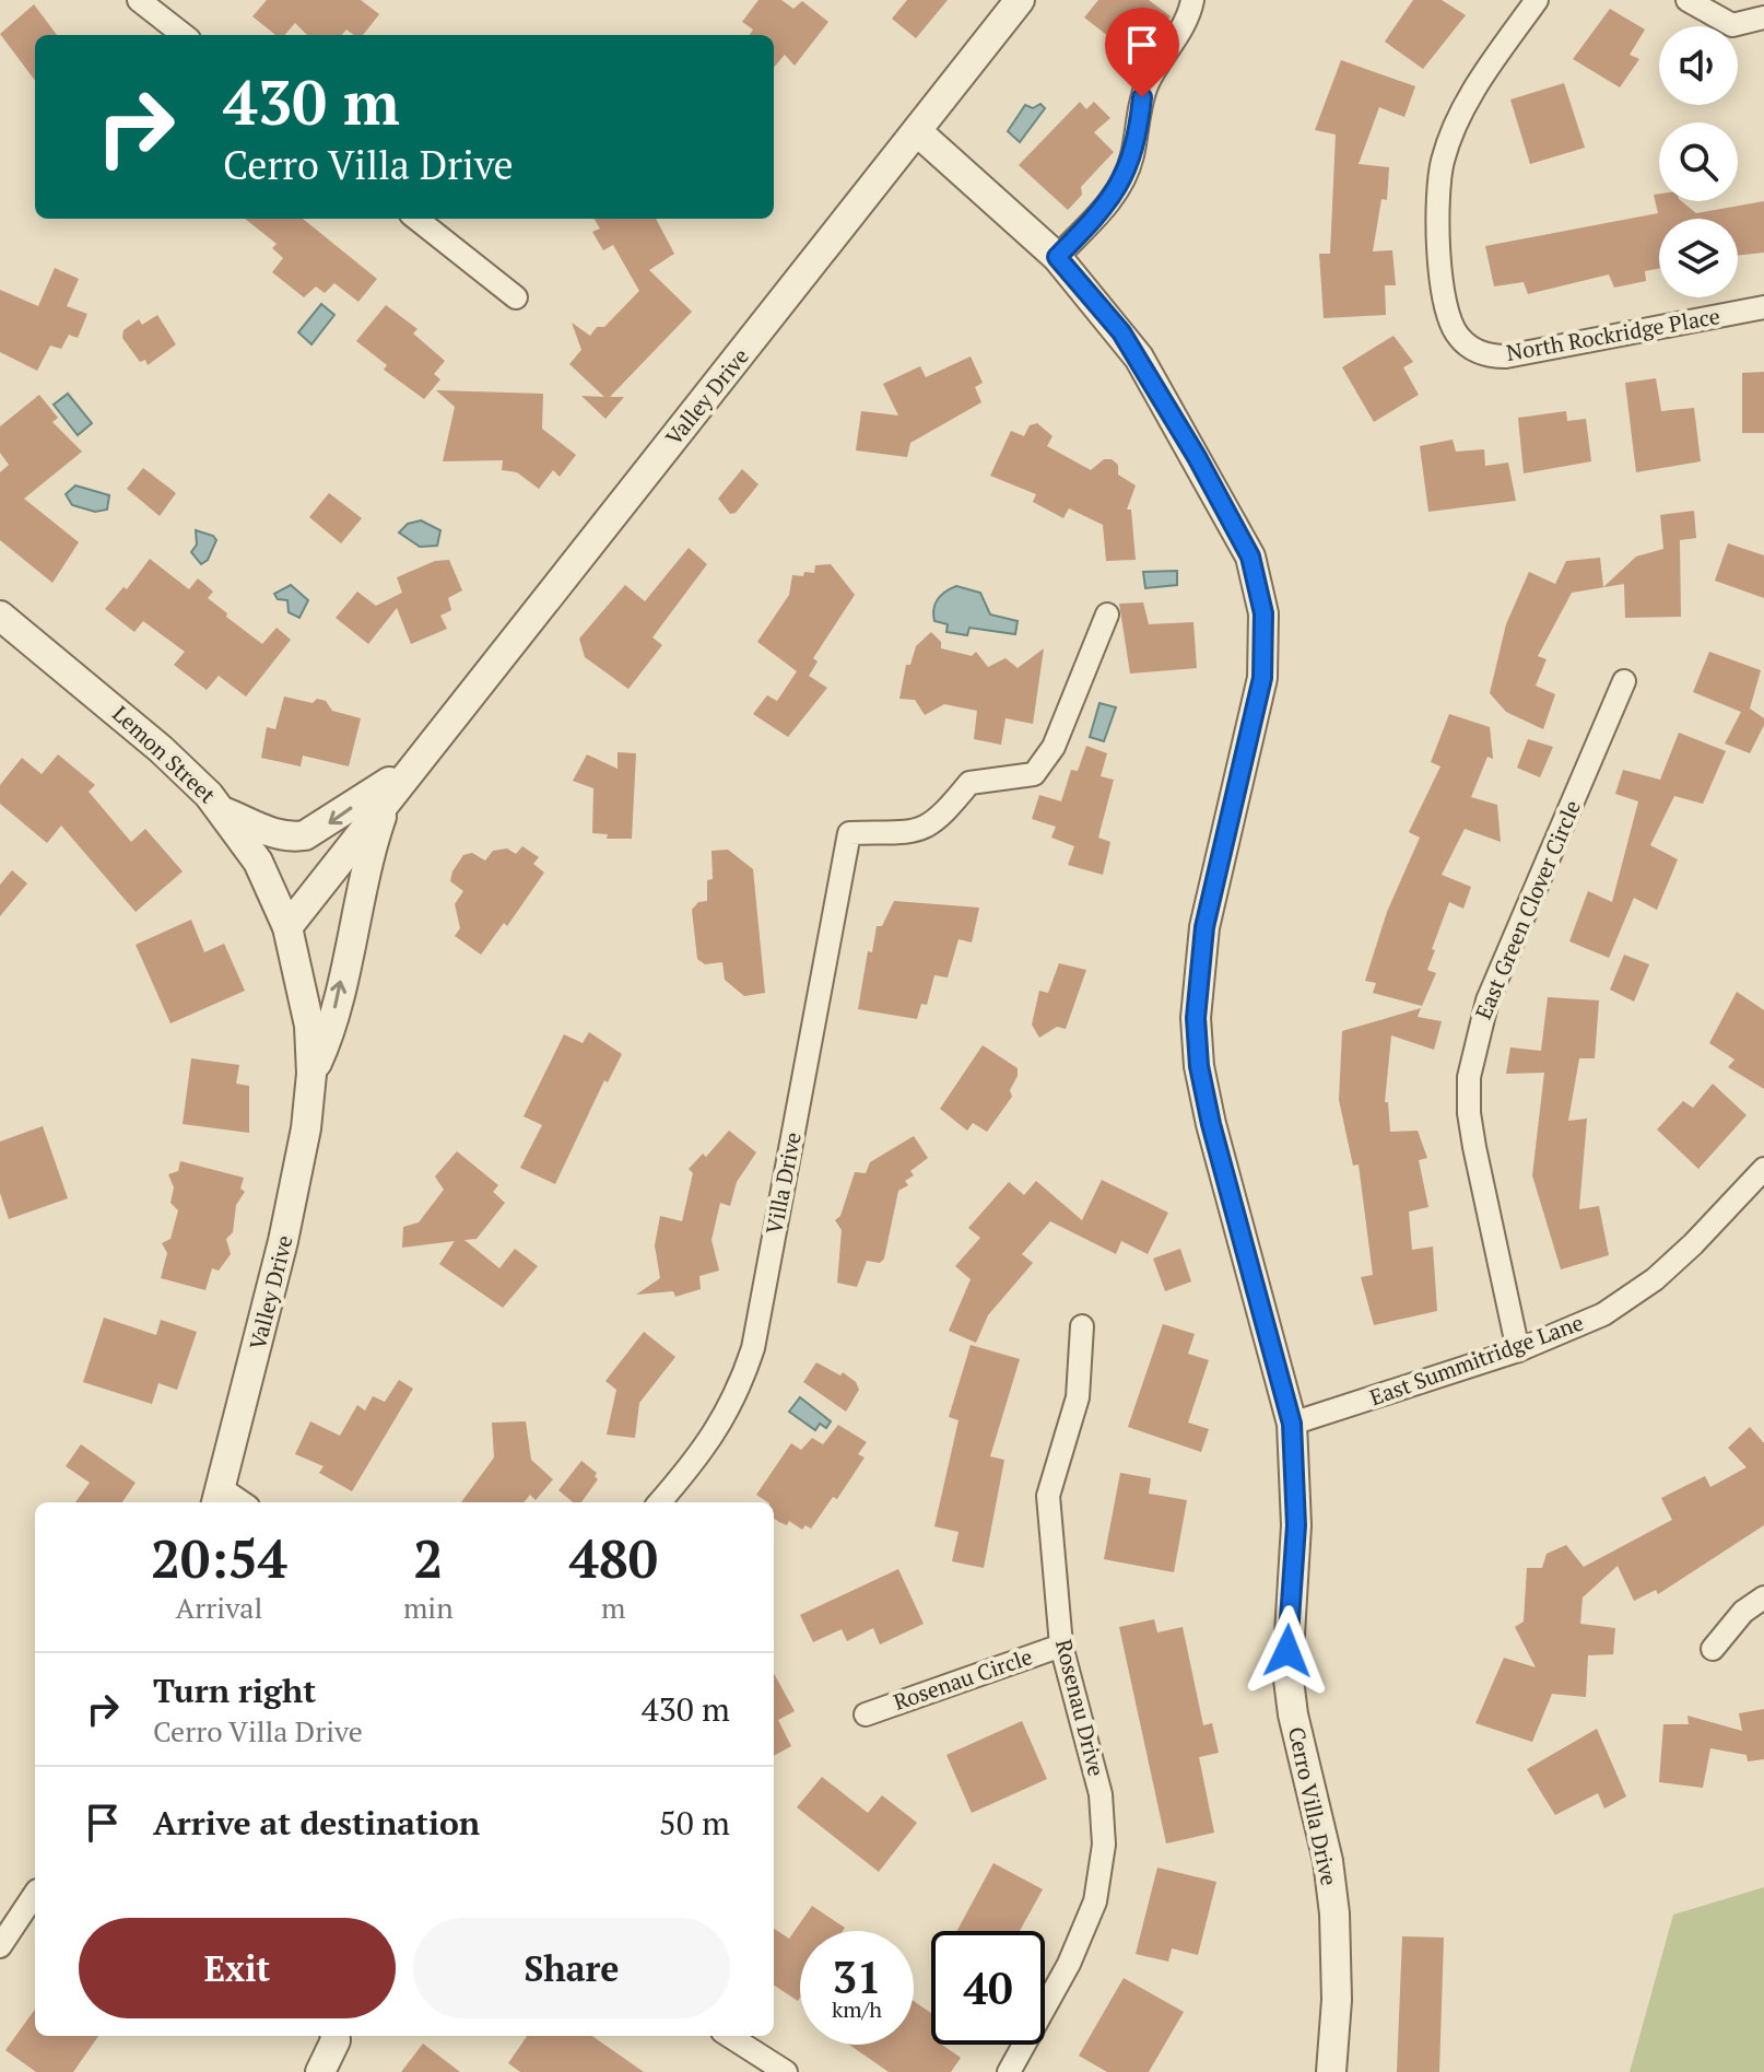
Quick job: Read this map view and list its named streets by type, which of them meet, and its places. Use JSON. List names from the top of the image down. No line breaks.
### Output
{"streets":{"street":["North Rockridge Place","Valley Drive","Lemon Street","East Green Clover Circle","Villa Drive","East Summitridge Lane","Rosenau Circle","Rosenau Drive","Cerro Villa Drive"]},"crossings":[["Valley Drive","Lemon Street"],["Valley Drive","Cerro Villa Drive"],["East Green Clover Circle","East Summitridge Lane"],["East Summitridge Lane","Cerro Villa Drive"],["Rosenau Circle","Rosenau Drive"]],"page":{"turn":["430 m","Cerro Villa Drive"],"eta":["20:54","Arrival","2","min","480","m"],"list":[{"name":"Turn right","note":"Cerro Villa Drive","value":"430 m"},{"name":"Arrive at destination","value":"50 m"}],"buttons":["Exit","Share"],"speed":"31 km/h","limit":"40"}}
